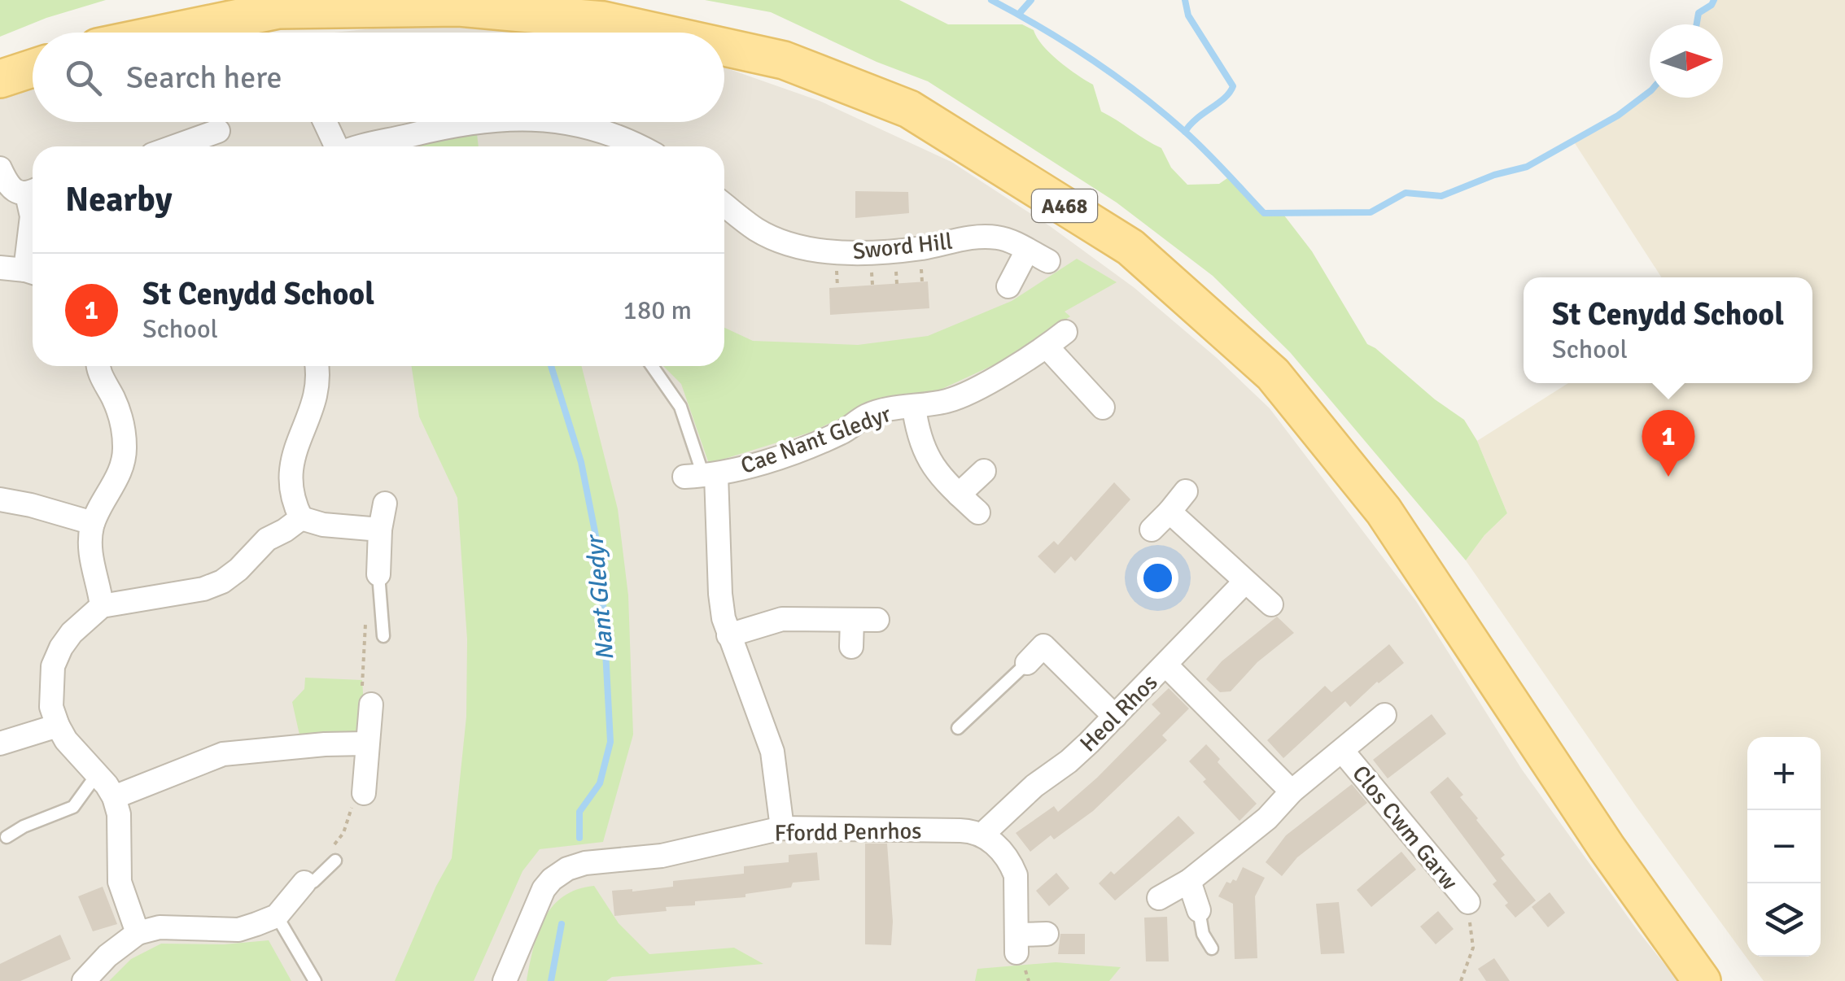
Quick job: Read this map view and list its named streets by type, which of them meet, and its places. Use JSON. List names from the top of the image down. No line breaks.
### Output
{"streets":{"main road":["A468"],"street":["Sword Hill","Cae Nant Gledyr","Heol Rhos","Clos Cwm Garw","Ffordd Penrhos"]},"crossings":[["Cae Nant Gledyr","Ffordd Penrhos"],["Heol Rhos","Ffordd Penrhos"]],"water":["Nant Gledyr"],"north":"right","page":{"search":"Search here","heading":"Nearby","list":[{"mark":"1","name":"St Cenydd School","note":"School","value":"180 m"}],"popup":["St Cenydd School","School"],"pins":"1","map_buttons":["+","−"]}}
